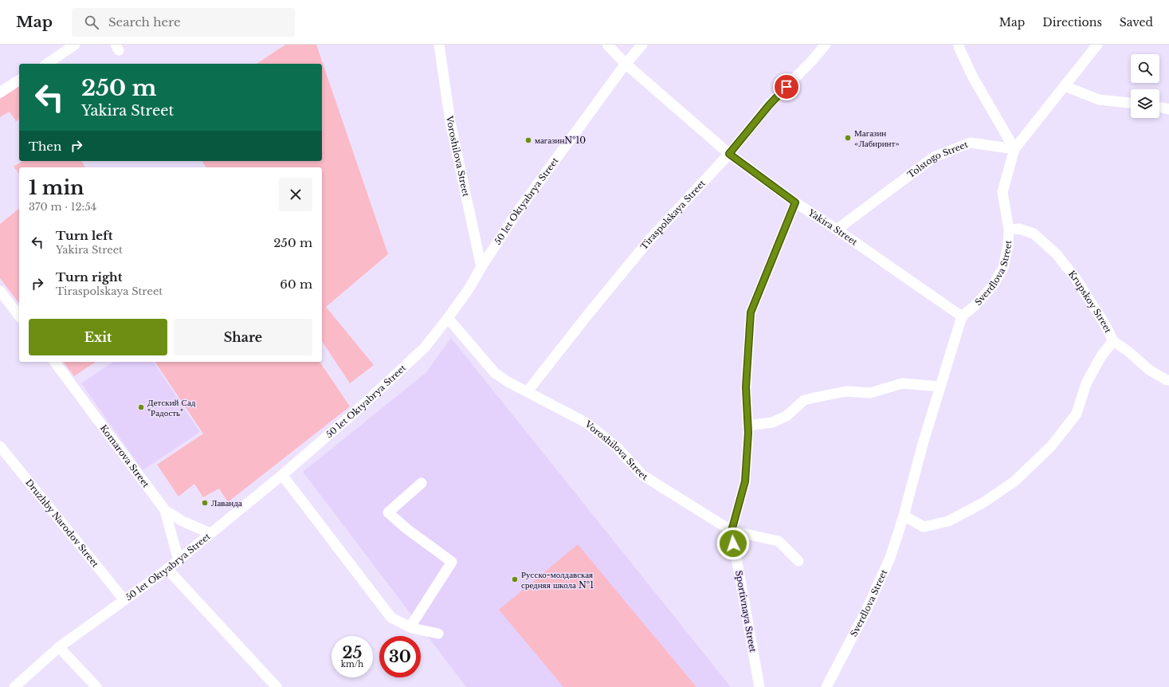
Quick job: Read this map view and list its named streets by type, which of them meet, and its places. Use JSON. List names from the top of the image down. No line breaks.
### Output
{"streets":{"street":["Voroshilova Street","Tolstogo Street","50 let Oktyabrya Street","Tiraspolskaya Street","Yakira Street","Sverdlova Street","Krupskoy Street","Komarova Street","Druzhby Narodov Street","Sportivnaya Street"]},"crossings":[["Voroshilova Street","50 let Oktyabrya Street"],["Voroshilova Street","Tiraspolskaya Street"],["Voroshilova Street","Sportivnaya Street"],["Tolstogo Street","Yakira Street"],["Tolstogo Street","Sverdlova Street"],["50 let Oktyabrya Street","Yakira Street"],["50 let Oktyabrya Street","Komarova Street"],["50 let Oktyabrya Street","Druzhby Narodov Street"],["Tiraspolskaya Street","Yakira Street"],["Yakira Street","Sverdlova Street"],["Yakira Street","Sportivnaya Street"],["Sverdlova Street","Krupskoy Street"]],"places":["Магазин «Лабиринт»","магазин№10","Детский Сад \"Радость\"","Лаванда","Русско-молдавская средняя школа №1"],"page":{"header":"Map","search":"Search here","nav":["Map","Directions","Saved"],"turn":["250 m","Yakira Street"],"then":"Then","heading":["1 min","370 m · 12:54"],"list":[{"name":"Turn left","note":"Yakira Street","value":"250 m"},{"name":"Turn right","note":"Tiraspolskaya Street","value":"60 m"}],"buttons":["Exit","Share"],"speed":"25 km/h","limit":"30"}}
